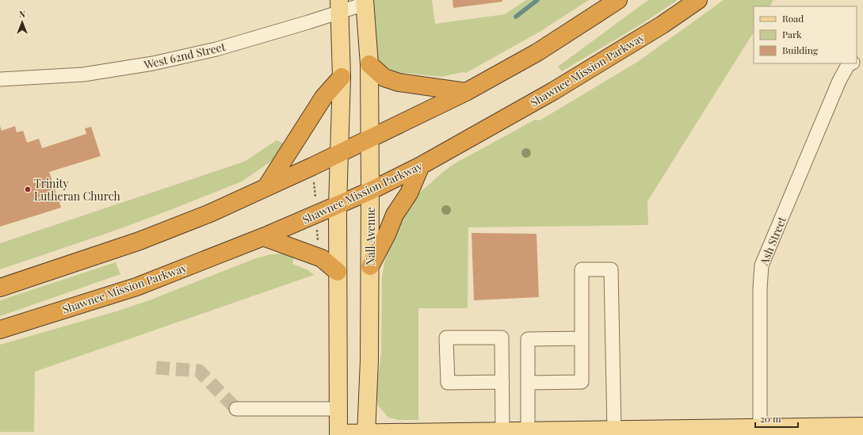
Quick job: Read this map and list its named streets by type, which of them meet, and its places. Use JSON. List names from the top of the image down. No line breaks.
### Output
{"streets":{"highway":["Shawnee Mission Parkway"],"main road":["Nall Avenue"],"street":["West 62nd Street","Ash Street"]},"crossings":[["West 62nd Street","Nall Avenue"],["Shawnee Mission Parkway","Nall Avenue"]],"places":["Trinity Lutheran Church"],"legend":["Road","Park","Building"],"scale_bar":"20 m","north":"top"}
